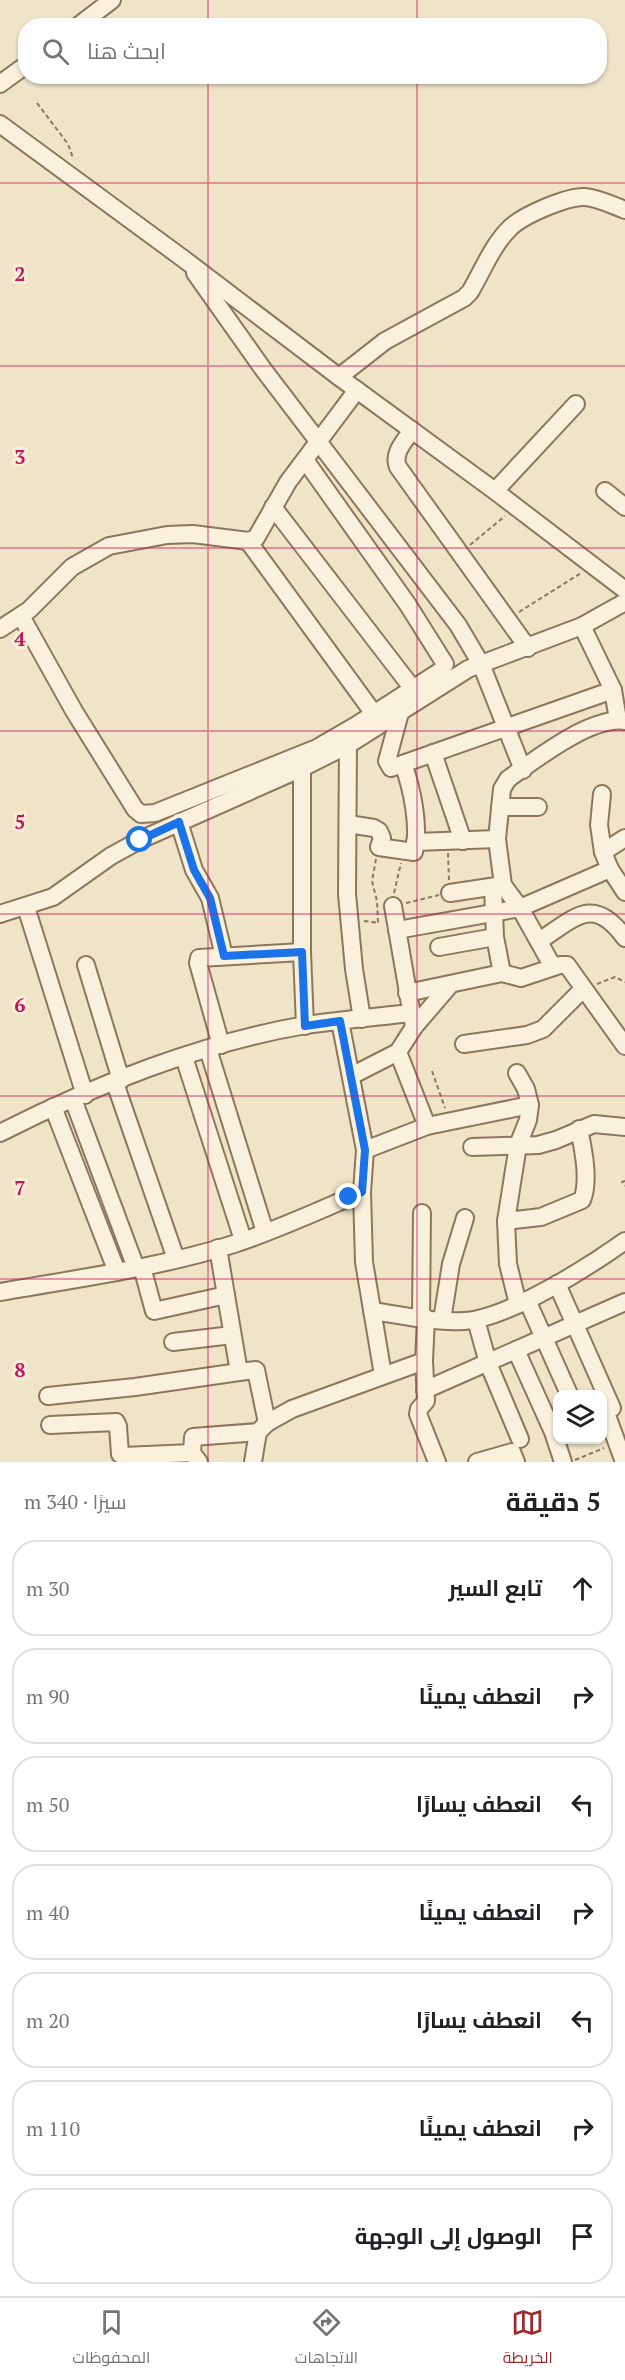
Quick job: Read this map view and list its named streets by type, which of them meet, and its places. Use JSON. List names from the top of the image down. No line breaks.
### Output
{"page":{"search":"ابحث هنا","heading":["5 دقيقة","سيرًا · 340 m"],"list":[["تابع السير","30 m"],["انعطف يمينًا","90 m"],["انعطف يسارًا","50 m"],["انعطف يمينًا","40 m"],["انعطف يسارًا","20 m"],["انعطف يمينًا","110 m"],"الوصول إلى الوجهة"],"nav":["الخريطة","الاتجاهات","المحفوظات"]},"grid":{"rows":["2","3","4","5","6","7","8"]}}
